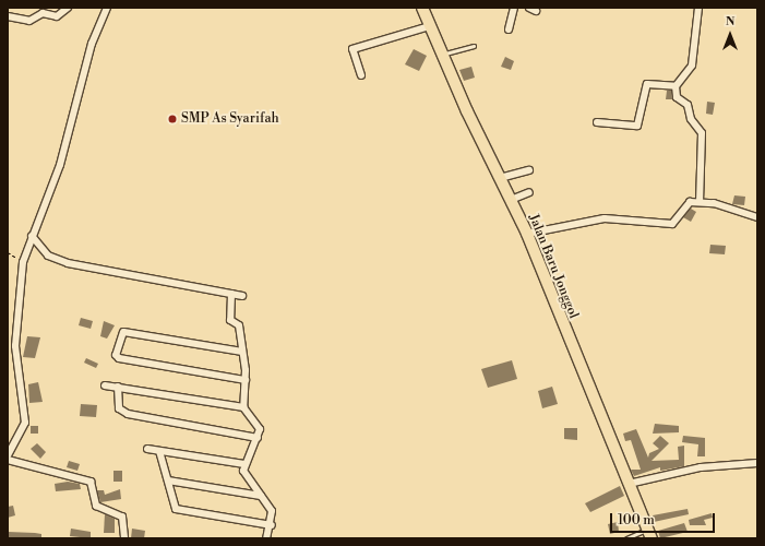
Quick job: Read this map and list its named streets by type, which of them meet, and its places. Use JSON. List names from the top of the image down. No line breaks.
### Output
{"streets":{"main road":["Jalan Baru Jonggol"]},"places":["SMP As Syarifah"],"scale_bar":"100 m","north":"top"}
